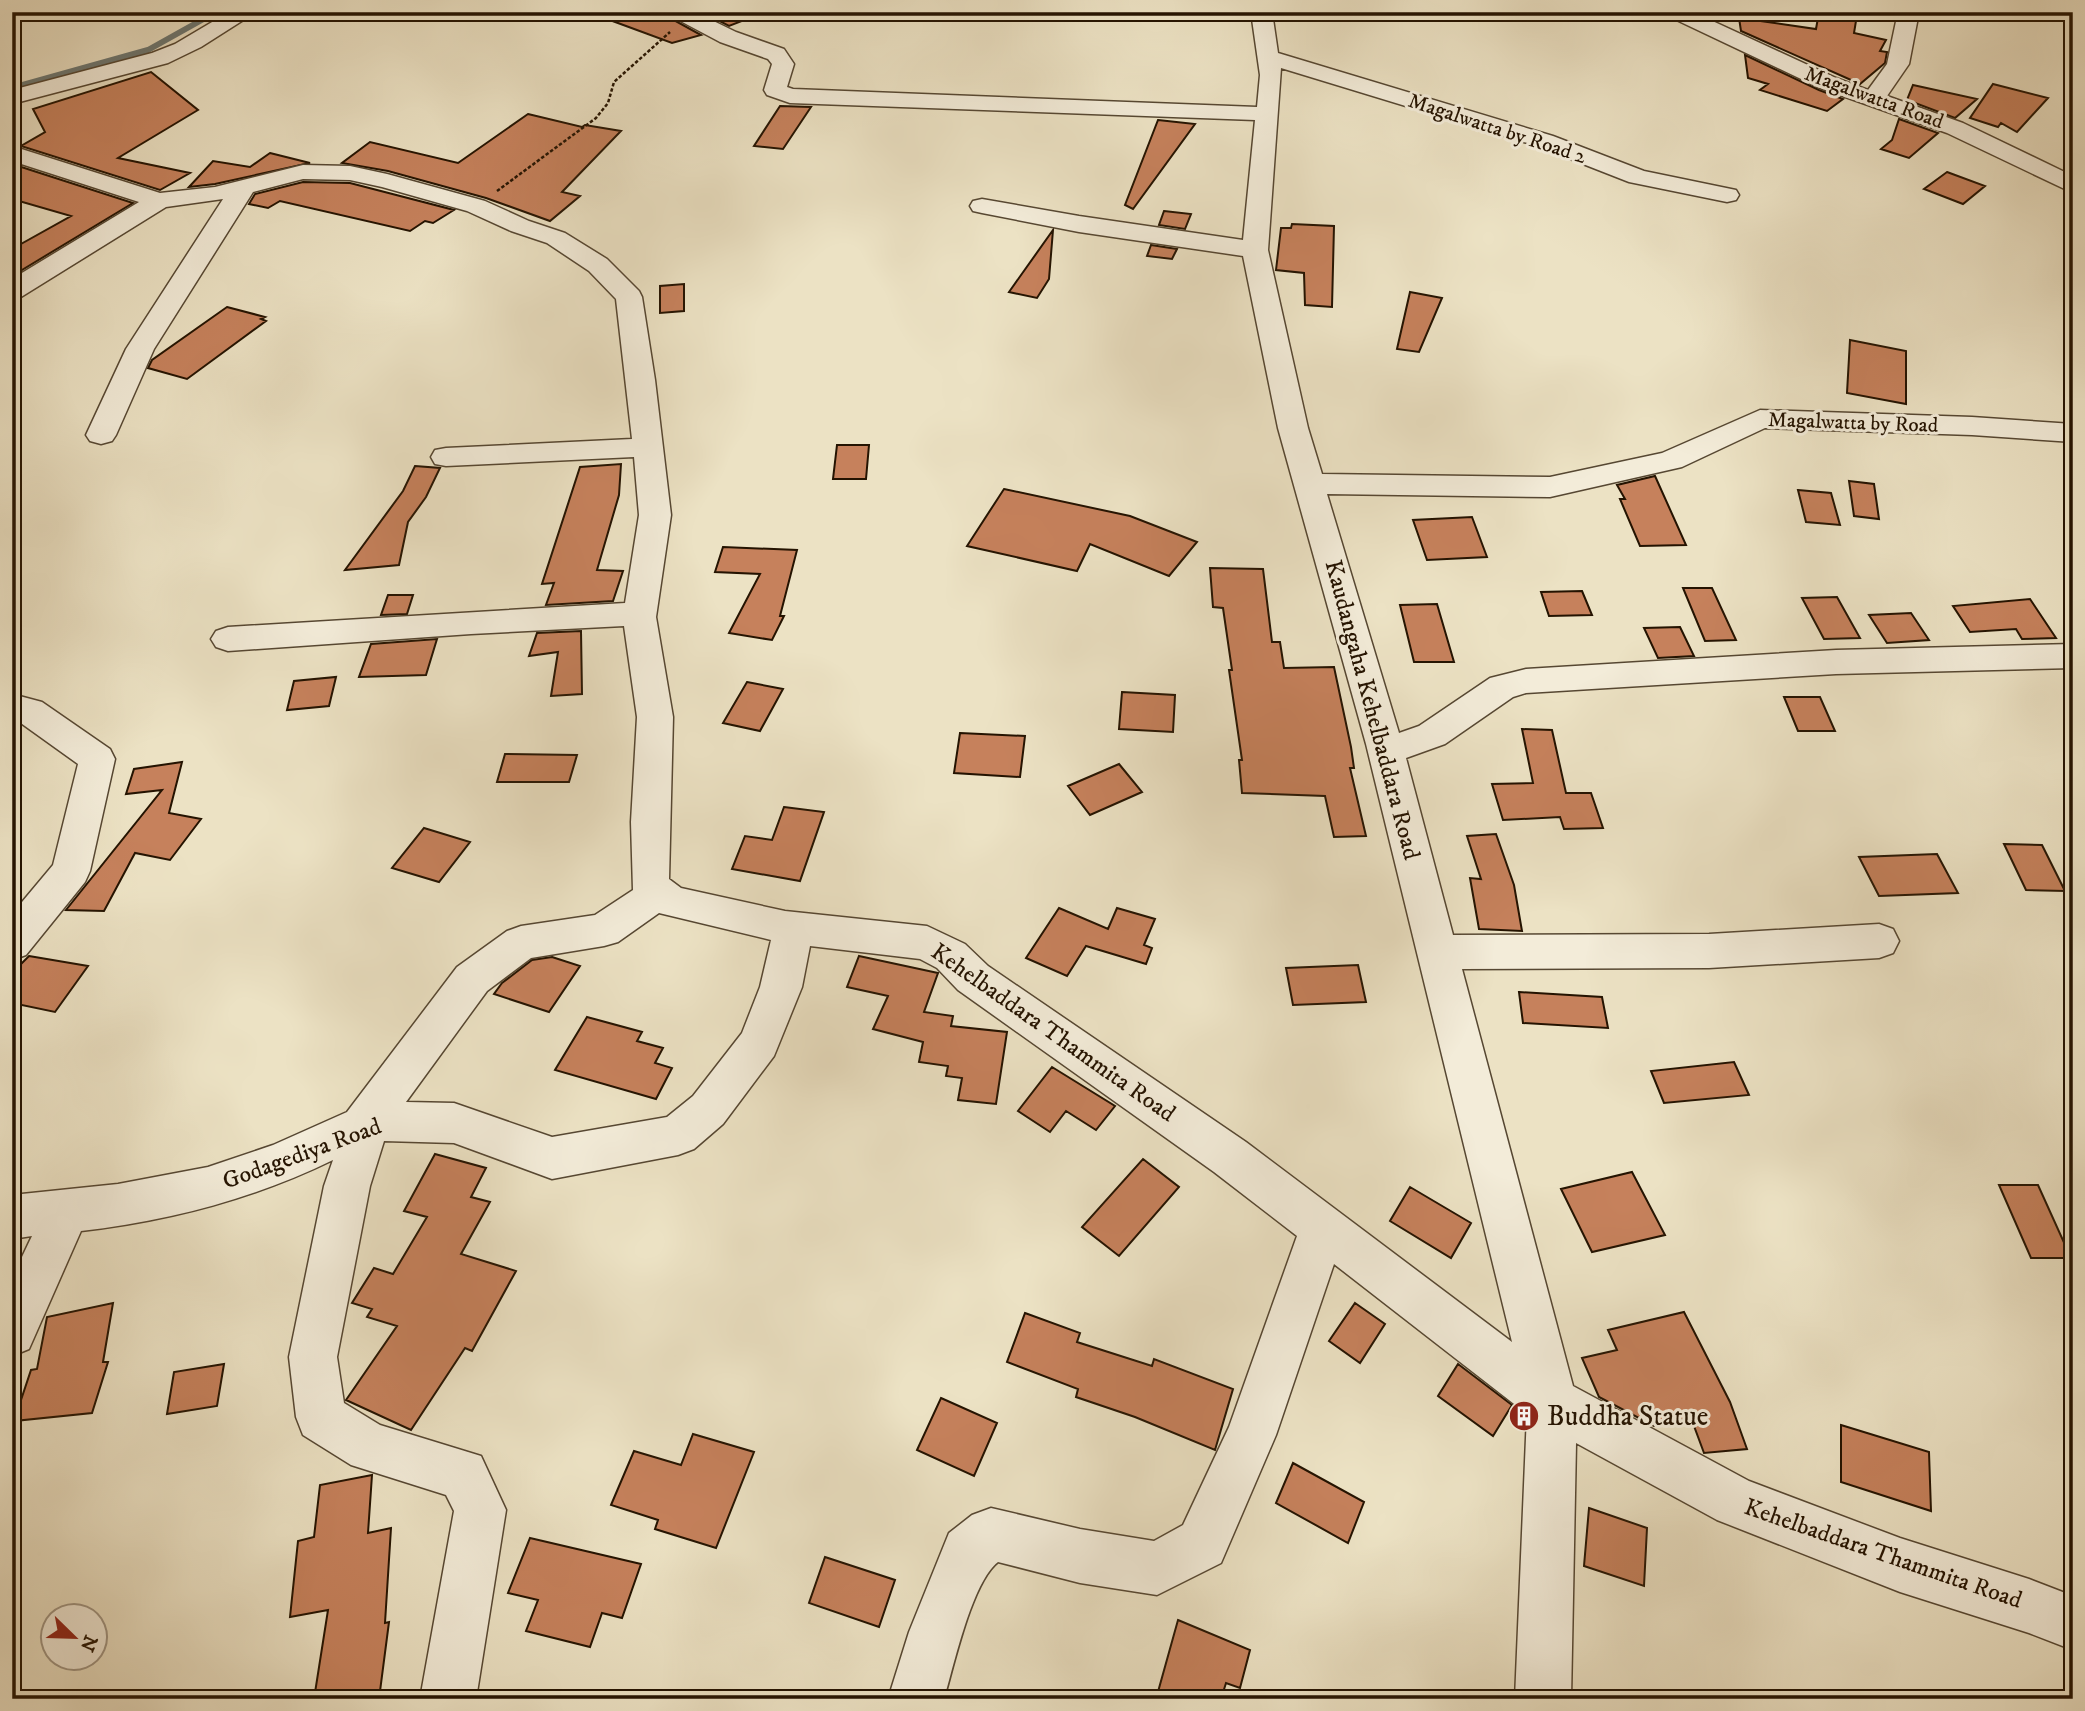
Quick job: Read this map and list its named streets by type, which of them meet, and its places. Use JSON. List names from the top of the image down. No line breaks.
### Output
{"streets":{"street":["Magalwatta Road","Magalwatta by Road 2","Magalwatta by Road","Kaudangaha Kehelbaddara Road","Kehelbaddara Thammita Road","Godagediya Road"]},"crossings":[["Magalwatta by Road 2","Kaudangaha Kehelbaddara Road"],["Magalwatta by Road","Kaudangaha Kehelbaddara Road"],["Kaudangaha Kehelbaddara Road","Kehelbaddara Thammita Road"],["Kehelbaddara Thammita Road","Godagediya Road"]],"places":{"building":["Buddha Statue"]},"north":"bottom right"}
